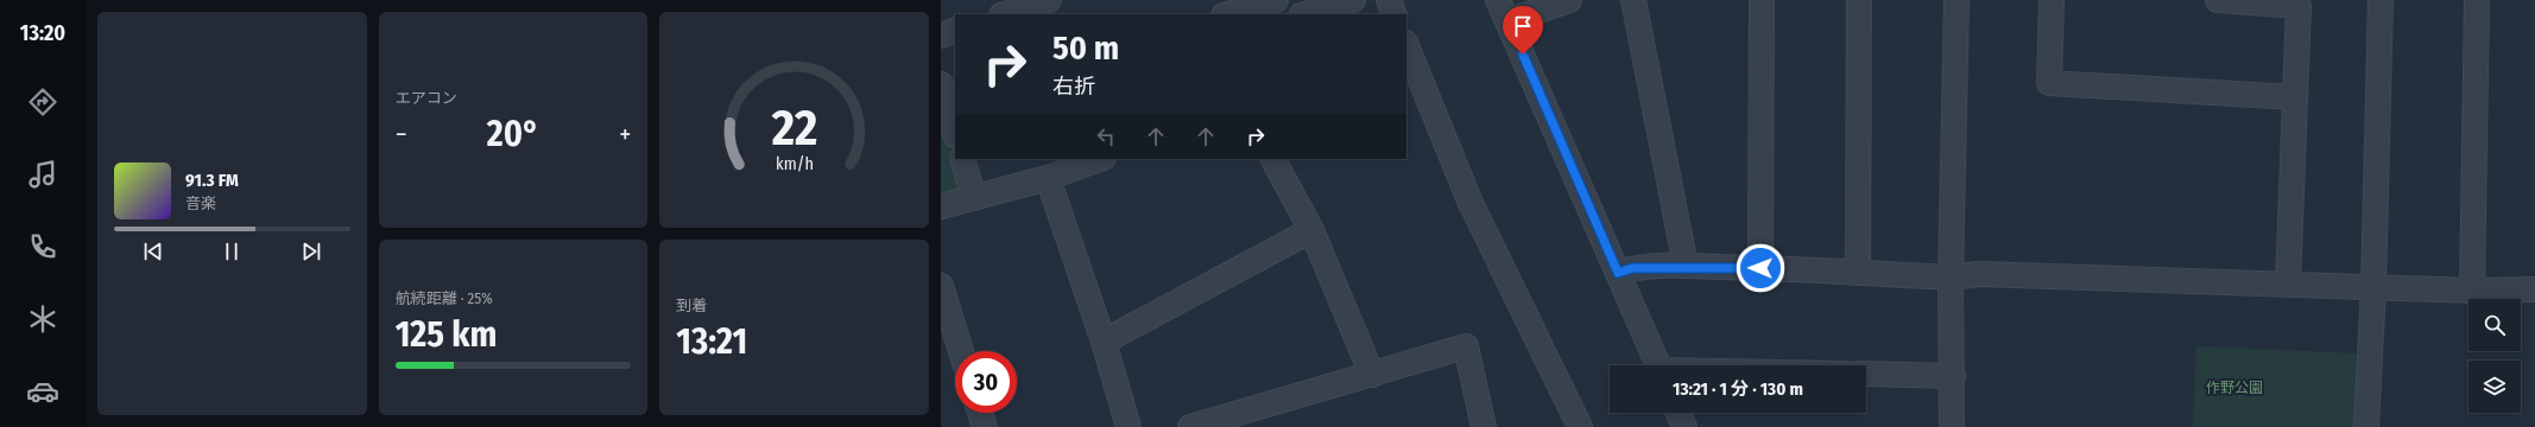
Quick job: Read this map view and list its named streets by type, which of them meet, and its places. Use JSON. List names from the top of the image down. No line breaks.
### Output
{"parks":["作野公園"],"page":{"tabs":"13:20","tile":["エアコン",["航続距離 · 25%","125 km"],["到着","13:21"]],"turn":["50 m","右折"],"heat":["−","20°","+"],"song":["91.3 FM","音楽"],"limit":"30","trip":"13:21 · 1 分 · 130 m","gauge":["22","km/h"]}}
